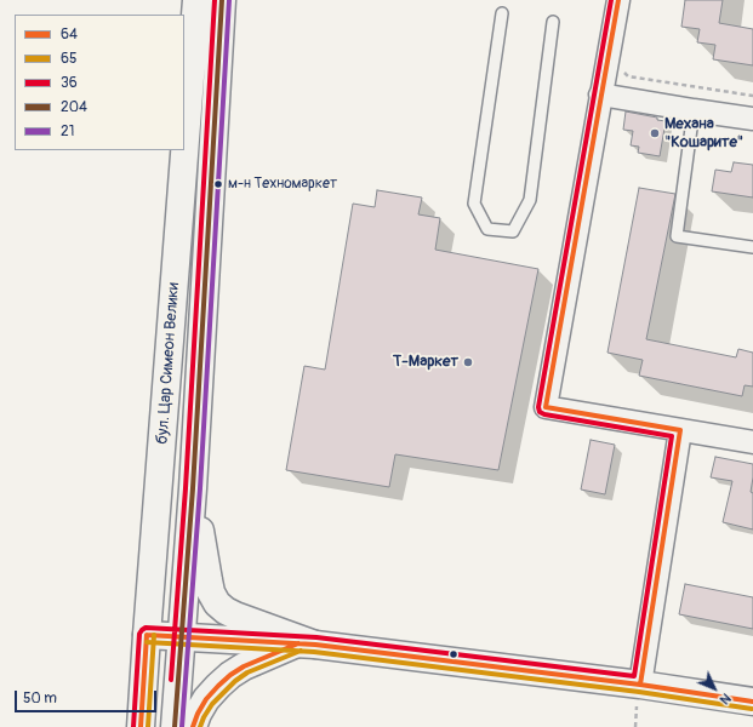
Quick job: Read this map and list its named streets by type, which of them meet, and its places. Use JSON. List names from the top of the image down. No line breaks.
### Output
{"streets":{"main road":["бул. Цар Симеон Велики"]},"places":["Механа \"Кошарите\"","м-н Техномаркет","Т-Маркет"],"lines":["transit line 64","transit line 36","transit line 204","transit line 21","transit line 65"],"legend":["64","65","36","204","21"],"scale_bar":"50 m","north":"bottom right"}
